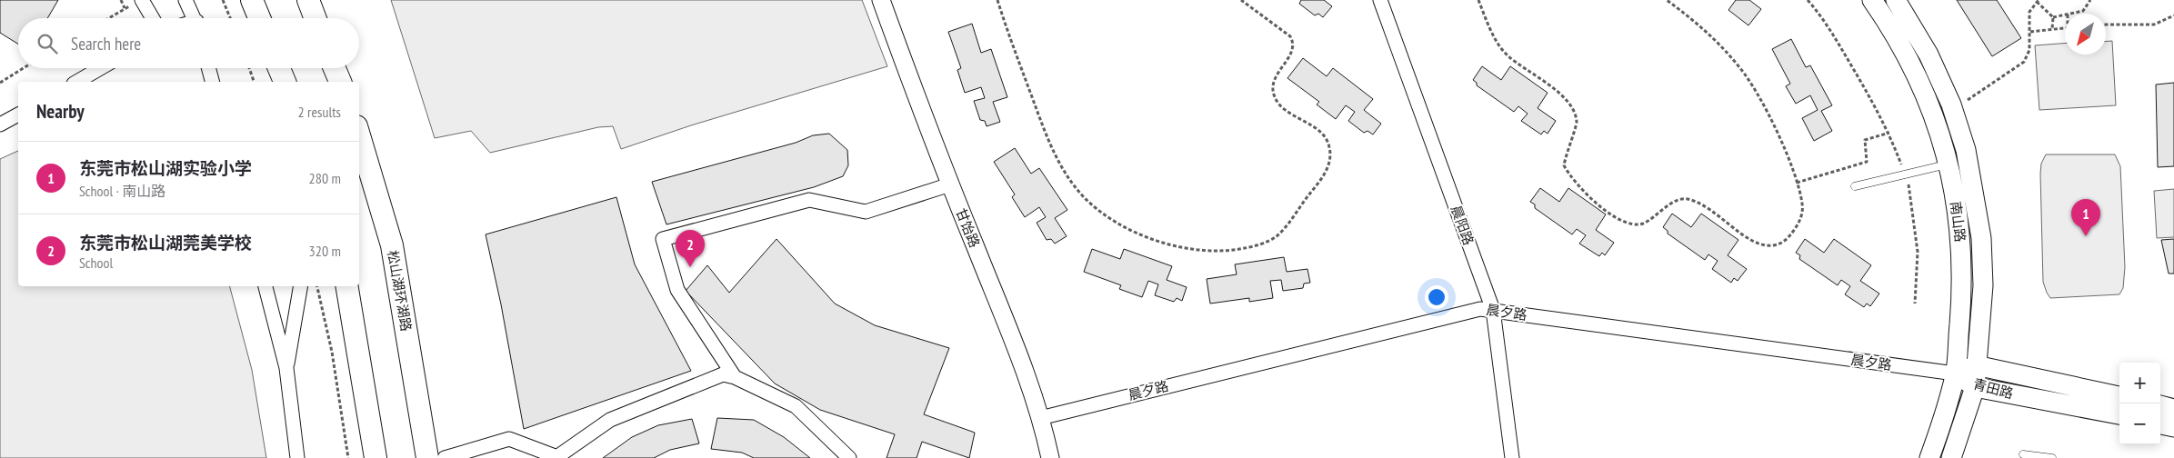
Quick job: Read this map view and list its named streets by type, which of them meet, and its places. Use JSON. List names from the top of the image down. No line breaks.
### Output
{"streets":{"main road":["南山路","松山湖环湖路","青田路"],"street":["晨阳路","甘饴路","晨夕路"]},"crossings":[["南山路","晨夕路"],["南山路","青田路"],["晨阳路","晨夕路"],["甘饴路","晨夕路"],["晨夕路","青田路"]],"north":"bottom left","page":{"search":"Search here","heading":["Nearby","2 results"],"list":[{"mark":"1","name":"东莞市松山湖实验小学","note":"School · 南山路","value":"280 m"},{"mark":"2","name":"东莞市松山湖莞美学校","note":"School","value":"320 m"}],"pins":["1","2"],"map_buttons":["+","−"]}}
